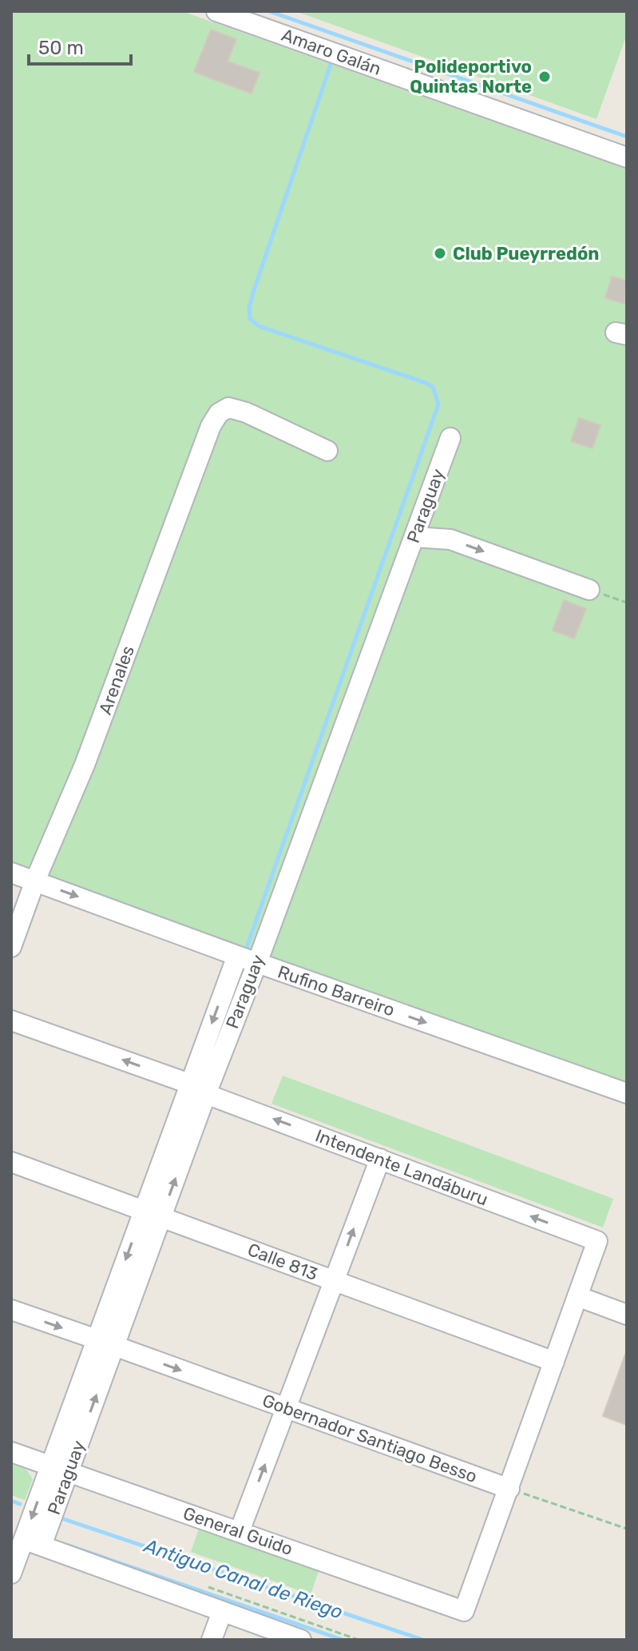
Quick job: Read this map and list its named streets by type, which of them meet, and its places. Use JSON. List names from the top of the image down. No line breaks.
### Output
{"streets":{"street":["Amaro Galán","Paraguay","Arenales","Rufino Barreiro","Intendente Landáburu","Calle 813","Gobernador Santiago Besso","General Guido"]},"crossings":[["Paraguay","Rufino Barreiro"],["Paraguay","Intendente Landáburu"],["Paraguay","Calle 813"],["Paraguay","Gobernador Santiago Besso"],["Paraguay","General Guido"],["Arenales","Rufino Barreiro"],["Gobernador Santiago Besso","General Guido"]],"one_way":["Rufino Barreiro","Intendente Landáburu","Gobernador Santiago Besso"],"water":["Antiguo Canal de Riego"],"places":["Polideportivo Quintas Norte","Club Pueyrredón"],"scale_bar":"50 m"}
